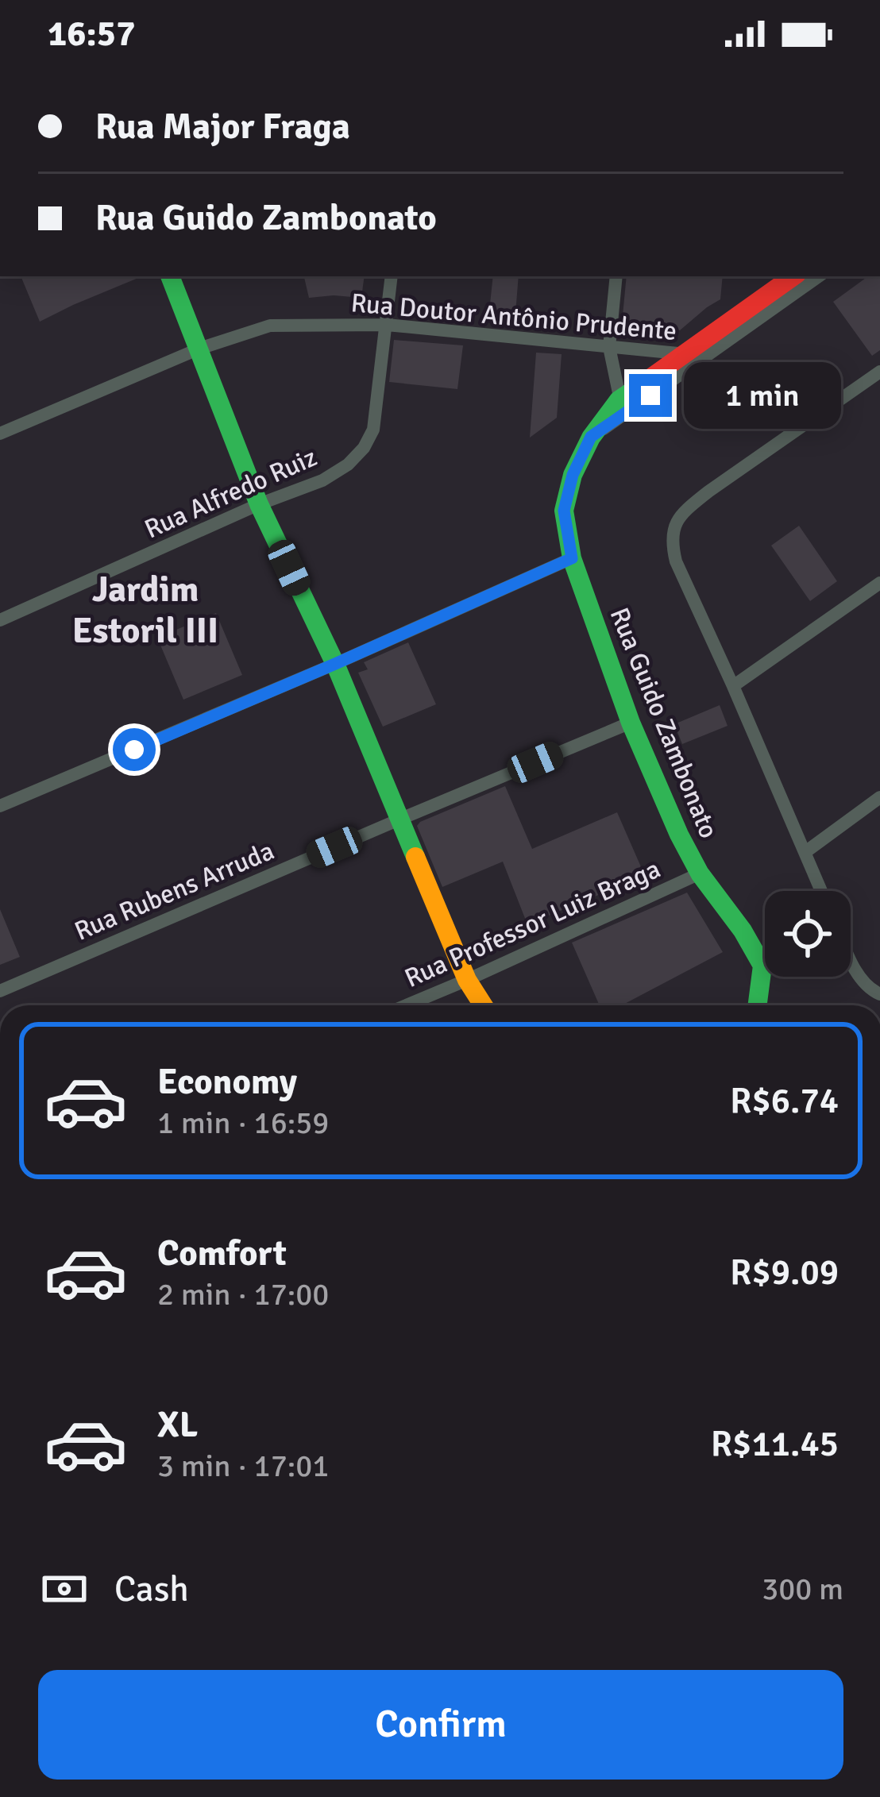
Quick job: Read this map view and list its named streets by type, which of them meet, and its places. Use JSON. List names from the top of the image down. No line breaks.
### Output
{"streets":{"street":["Rua Doutor Antônio Prudente","Rua Alfredo Ruiz","Rua Guido Zambonato","Rua Rubens Arruda","Rua Professor Luiz Braga"]},"crossings":[["Rua Doutor Antônio Prudente","Rua Alfredo Ruiz"],["Rua Doutor Antônio Prudente","Rua Guido Zambonato"],["Rua Guido Zambonato","Rua Rubens Arruda"],["Rua Guido Zambonato","Rua Professor Luiz Braga"]],"districts":["Jardim Estoril III"],"page":{"status":"16:57","banner":["Rua Major Fraga","Rua Guido Zambonato"],"bubble":"1 min","list":[{"name":"Economy","note":"1 min · 16:59","value":"R$6.74"},{"name":"Comfort","note":"2 min · 17:00","value":"R$9.09"},{"name":"XL","note":"3 min · 17:01","value":"R$11.45"}],"pay":["Cash","300 m"],"buttons":"Confirm"}}
